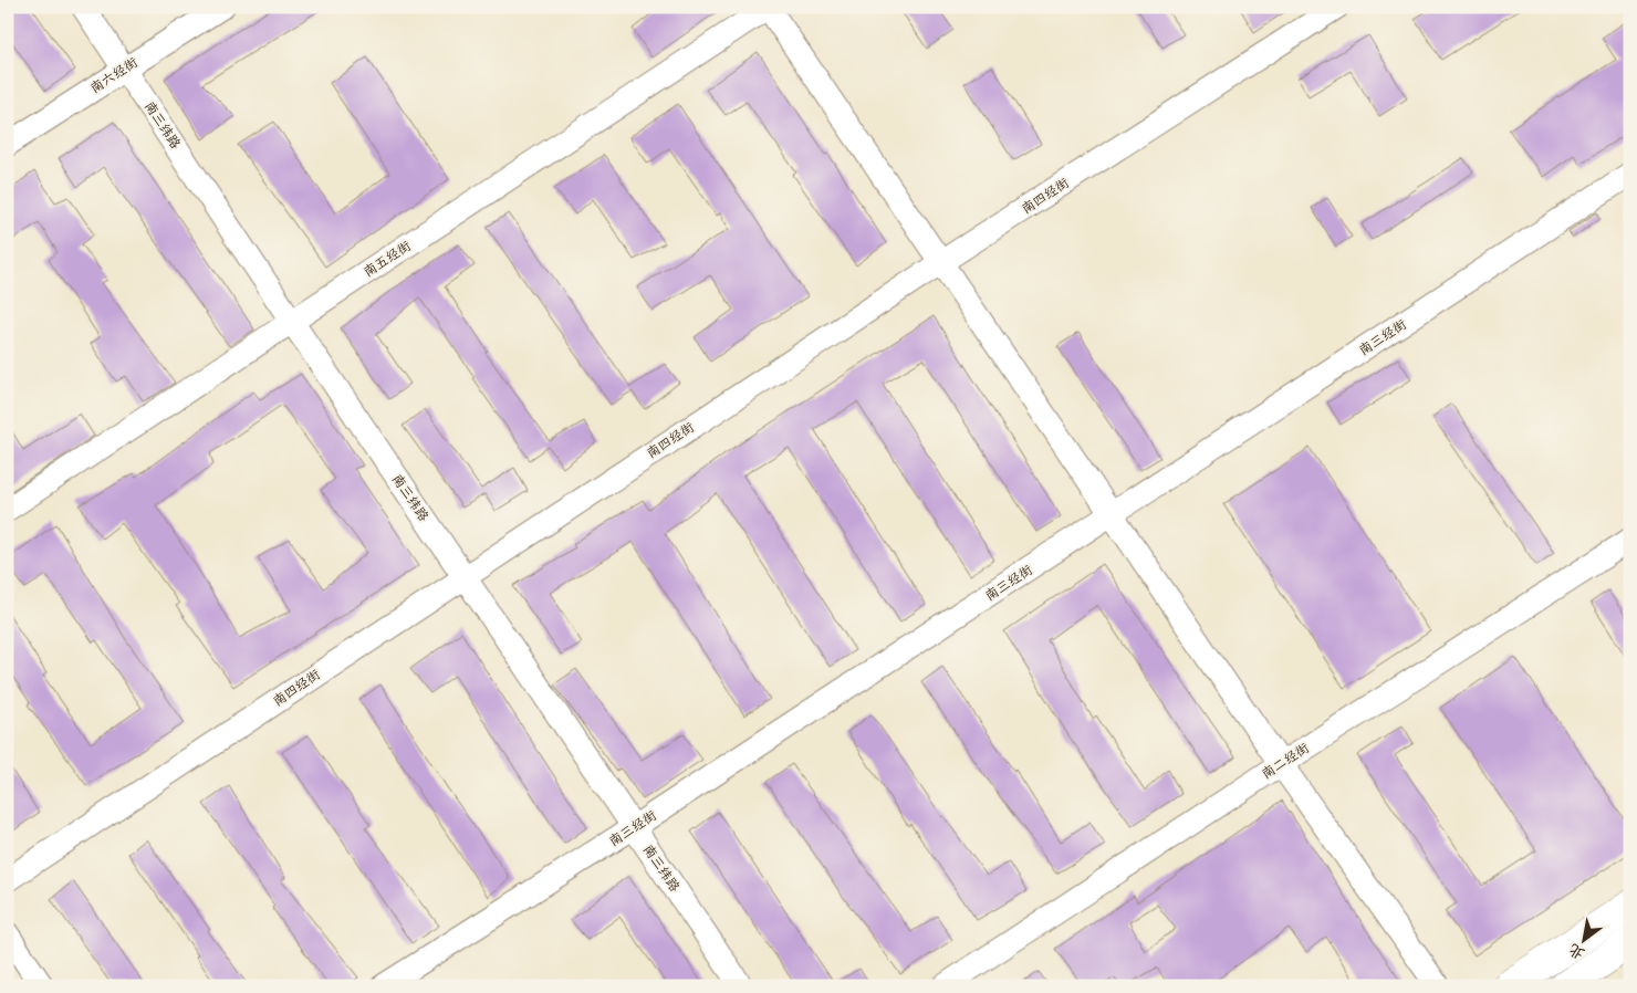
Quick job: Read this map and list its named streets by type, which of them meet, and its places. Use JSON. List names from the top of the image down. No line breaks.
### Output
{"streets":{"street":["南六经街","南三纬路","南四经街","南五经街","南三经街","南二经街"]},"crossings":[["南六经街","南三纬路"],["南三纬路","南四经街"],["南三纬路","南五经街"],["南三纬路","南三经街"]],"north":"bottom left"}
